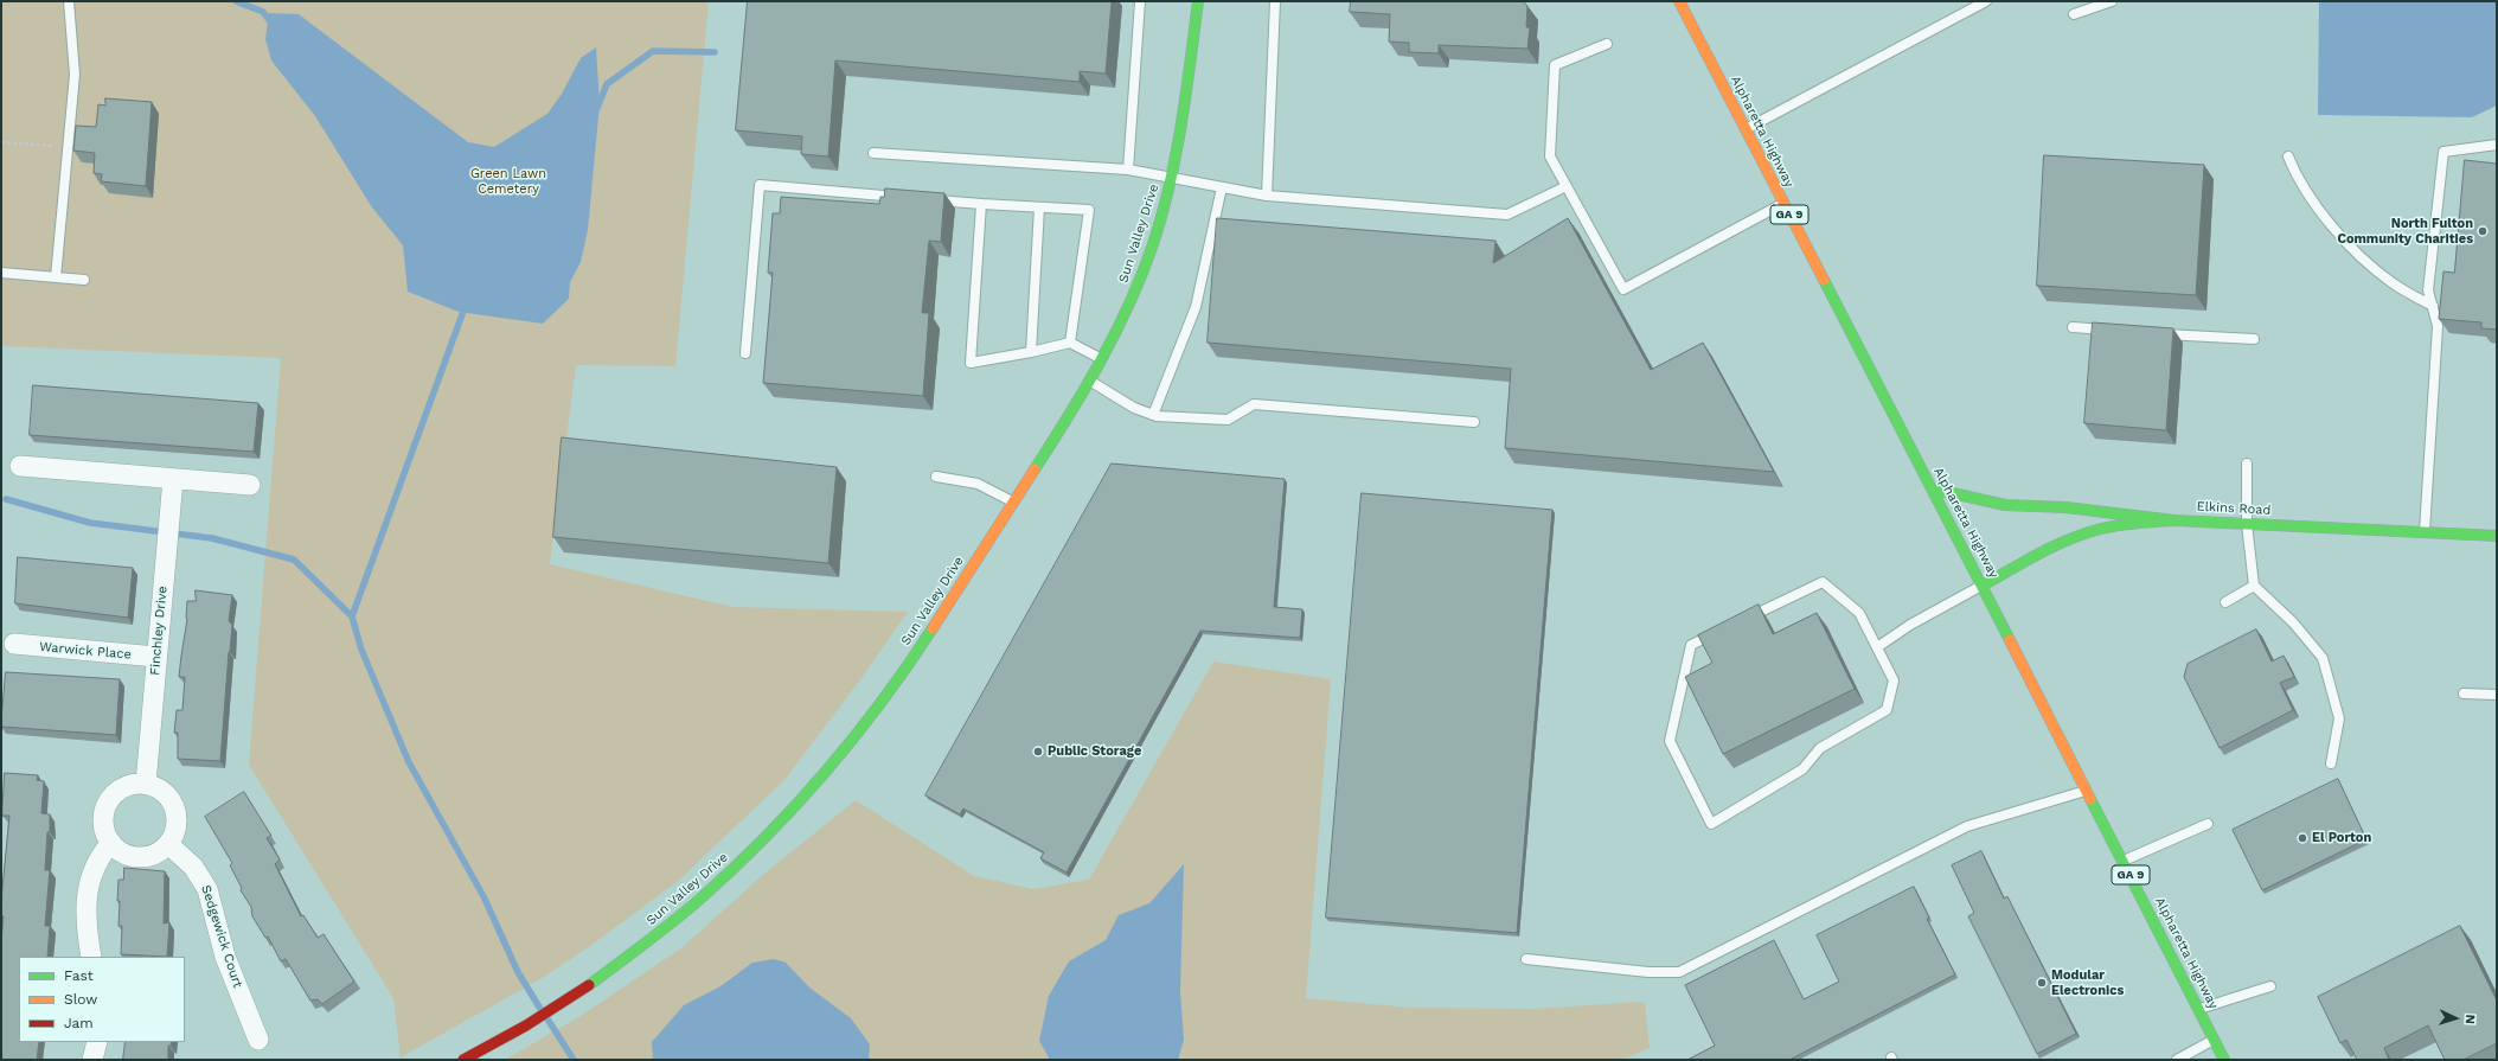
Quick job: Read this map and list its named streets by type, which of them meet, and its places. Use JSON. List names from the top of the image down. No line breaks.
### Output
{"streets":{"main road":["Alpharetta Highway","GA 9","Sun Valley Drive","Elkins Road"],"street":["Finchley Drive","Warwick Place","Sedgewick Court"]},"crossings":[["Alpharetta Highway","Elkins Road"],["Finchley Drive","Warwick Place"],["Finchley Drive","Sedgewick Court"]],"parks":["Green Lawn Cemetery"],"places":["North Fulton Community Charities","Public Storage","El Porton","Modular Electronics"],"legend":["Fast","Slow","Jam"],"north":"right"}
